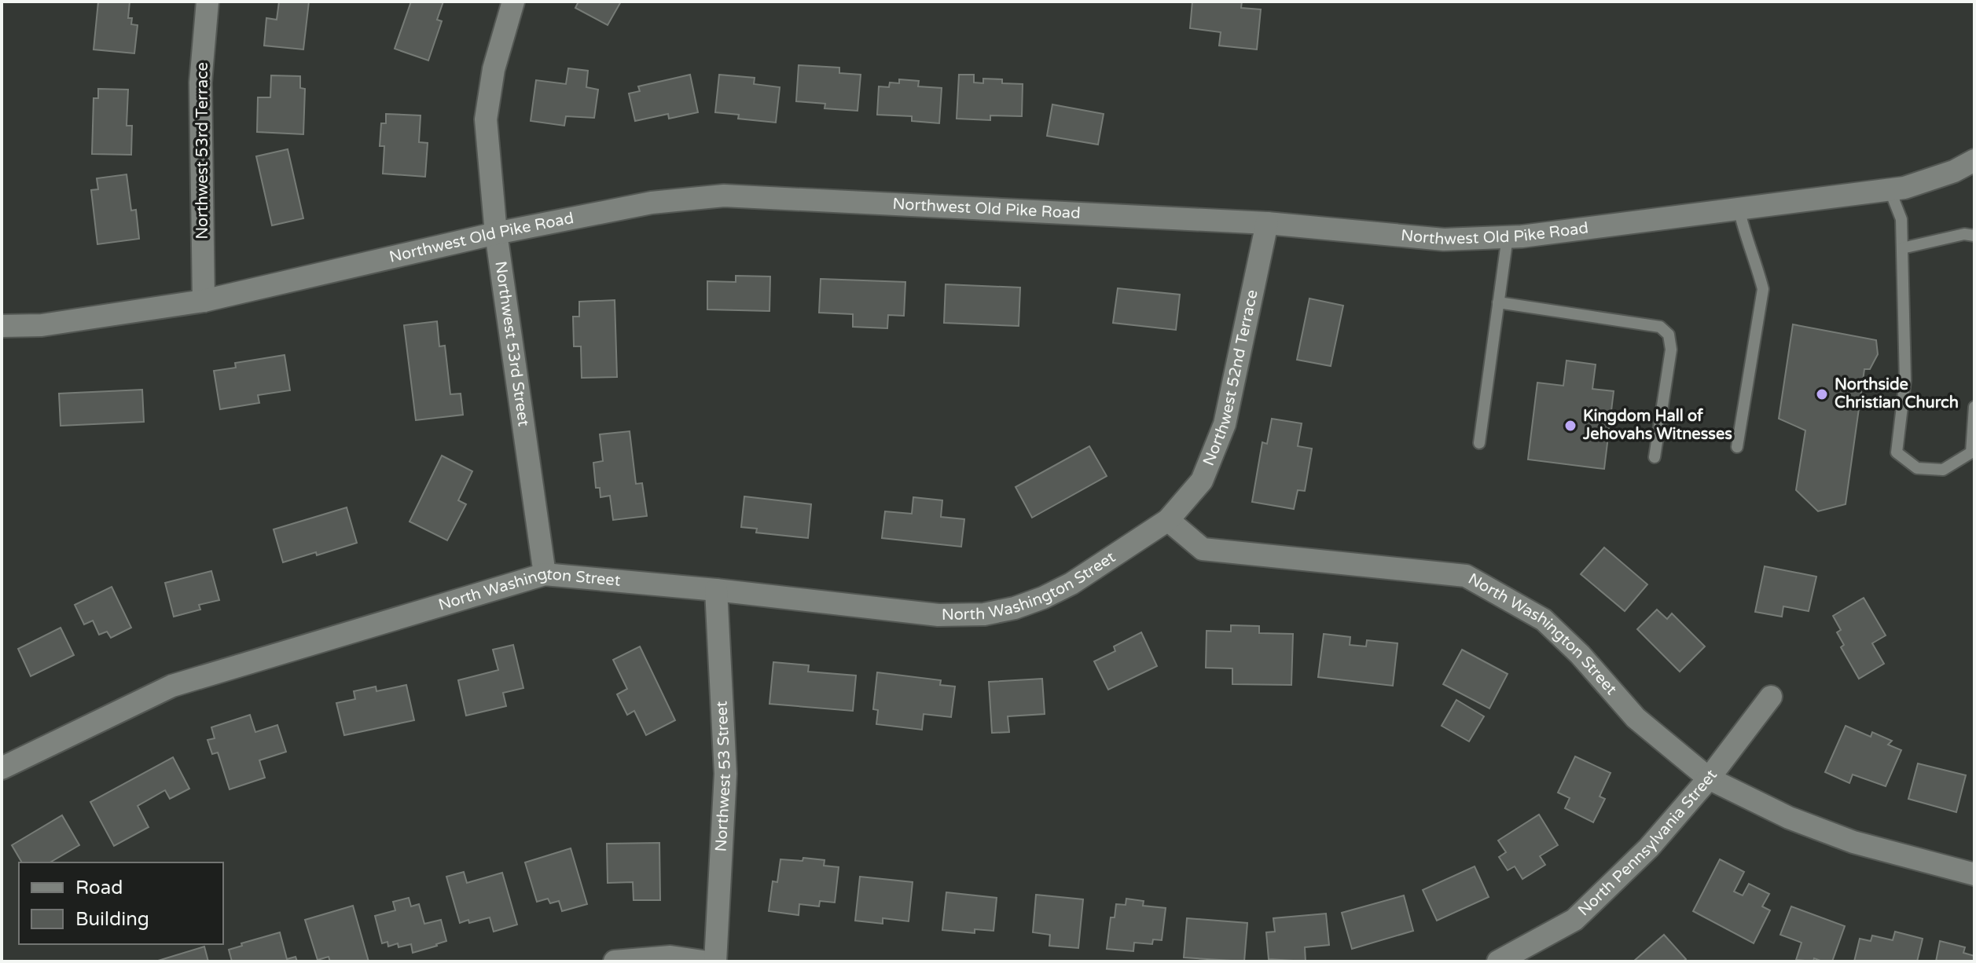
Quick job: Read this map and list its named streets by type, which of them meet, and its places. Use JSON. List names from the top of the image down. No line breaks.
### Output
{"streets":{"street":["Northwest 53rd Terrace","Northwest Old Pike Road","Northwest 53rd Street","Northwest 52nd Terrace","North Washington Street","Northwest 53 Street","North Pennsylvania Street"]},"crossings":[["Northwest 53rd Terrace","Northwest Old Pike Road"],["Northwest Old Pike Road","Northwest 53rd Street"],["Northwest Old Pike Road","Northwest 52nd Terrace"],["Northwest 53rd Street","North Washington Street"],["Northwest 52nd Terrace","North Washington Street"],["North Washington Street","Northwest 53 Street"],["North Washington Street","North Pennsylvania Street"]],"places":["Northside Christian Church","Kingdom Hall of Jehovahs Witnesses"],"legend":["Road","Building"]}
